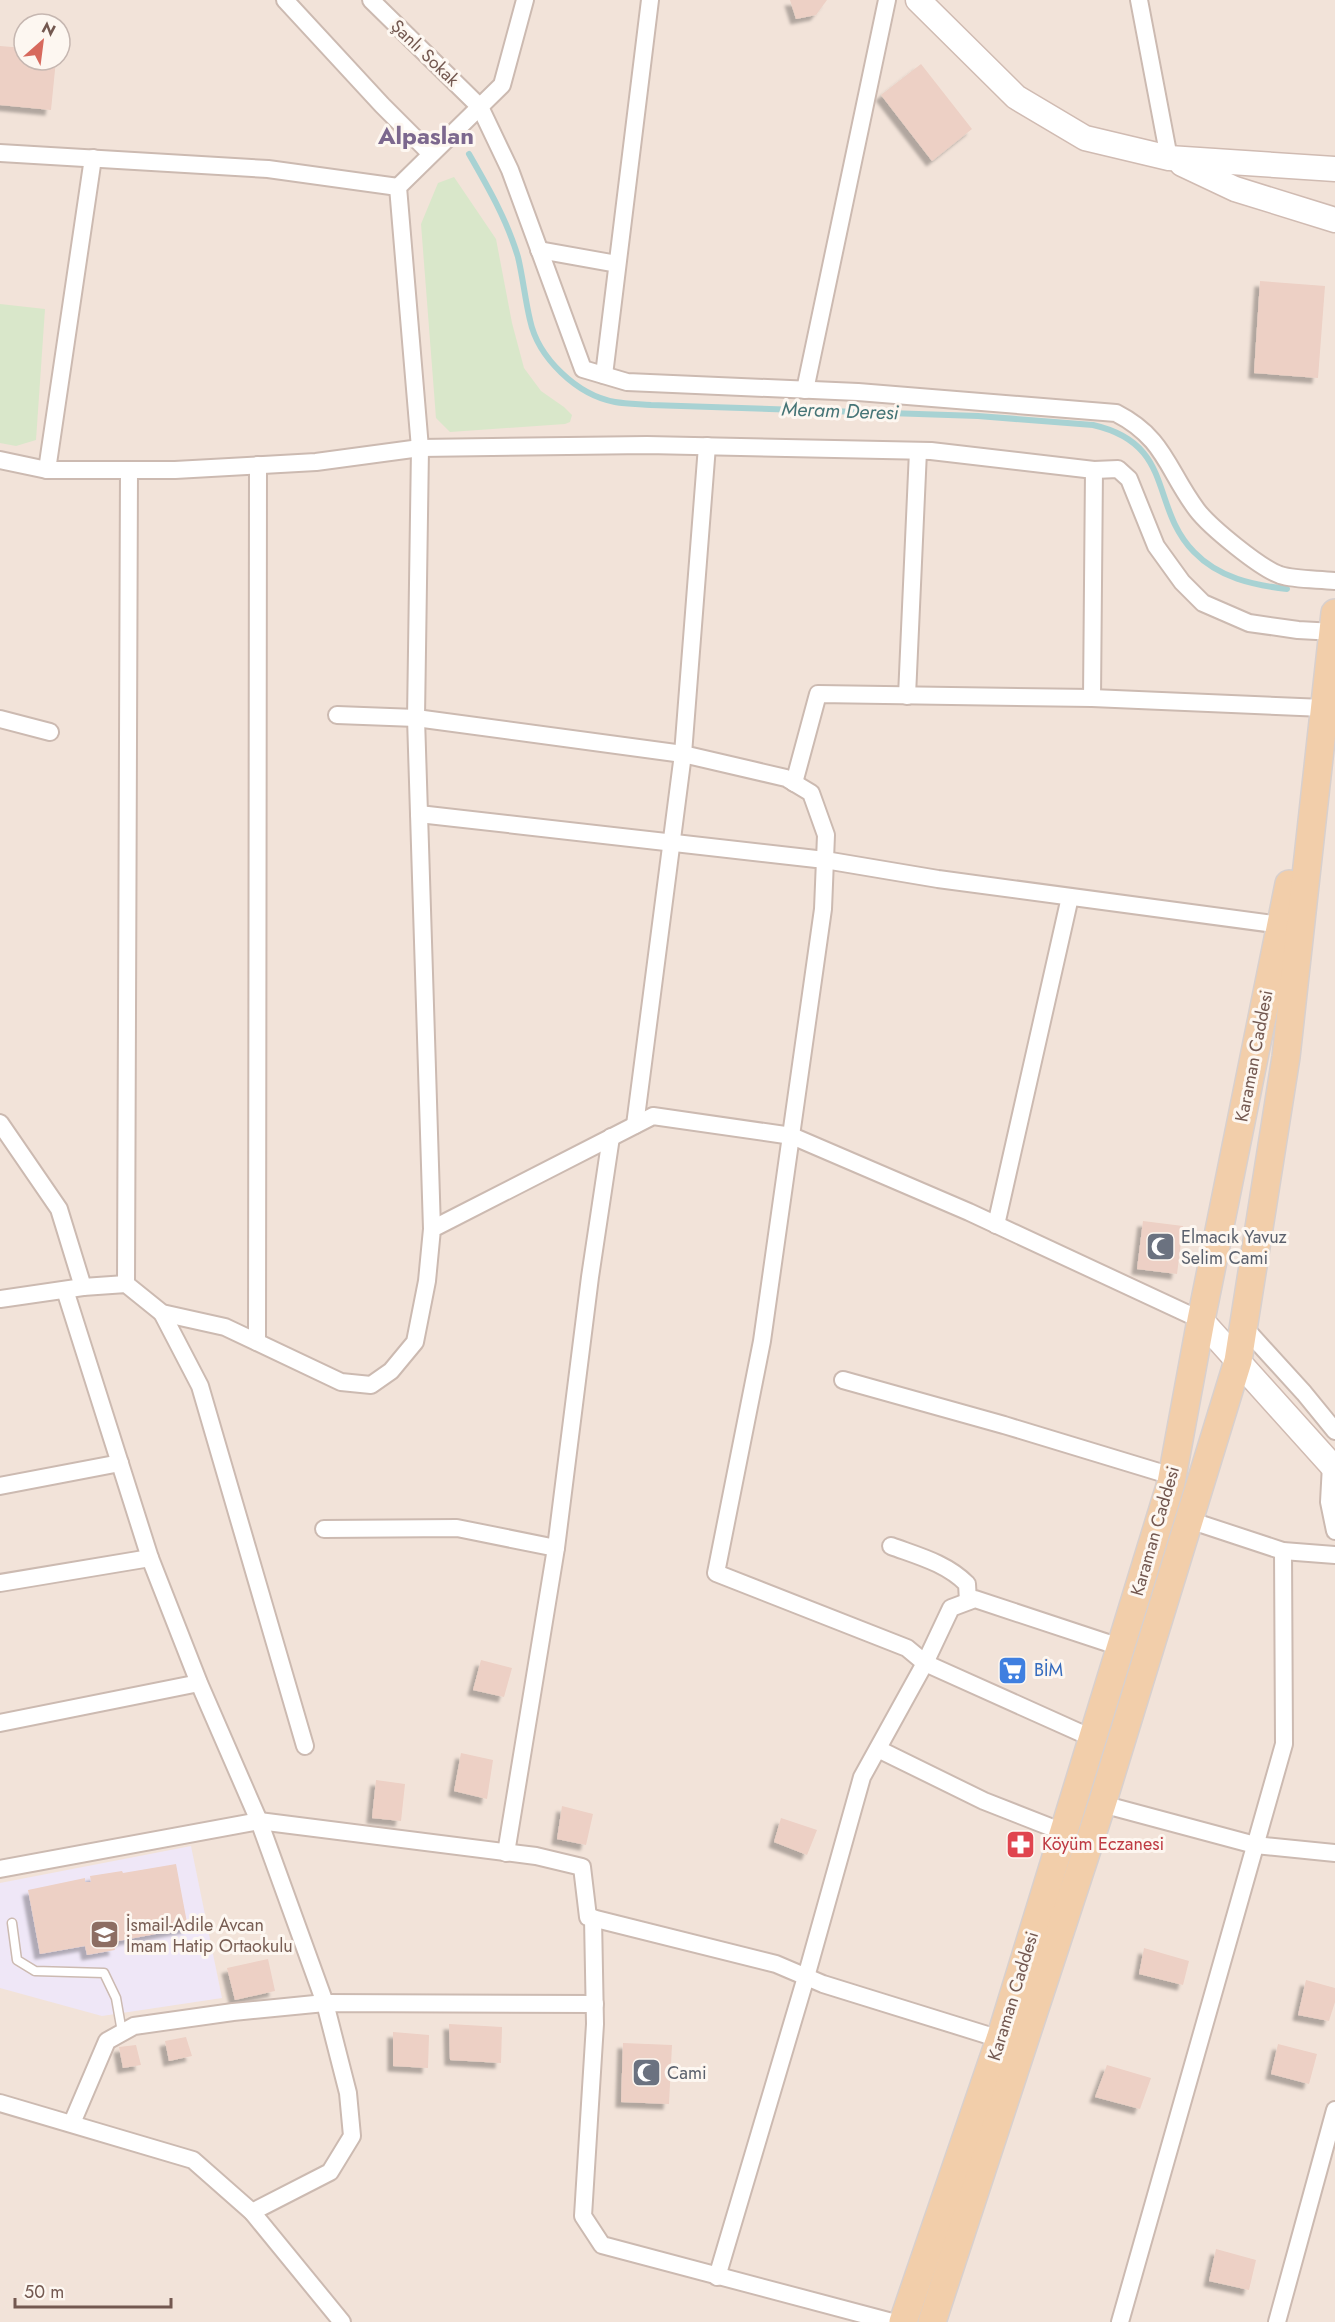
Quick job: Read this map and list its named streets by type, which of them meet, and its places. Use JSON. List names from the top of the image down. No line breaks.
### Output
{"streets":{"main road":["Karaman Caddesi"],"street":["Şanlı Sokak"]},"districts":["Alpaslan"],"water":["Meram Deresi"],"places":{"mosque":["Elmacık Yavuz Selim Cami","Cami"],"supermarket":["BİM"],"pharmacy":["Köyüm Eczanesi"],"school or university":["İsmail-Adile Avcan İmam Hatip Ortaokulu"]},"scale_bar":"50 m","north":"top right"}
